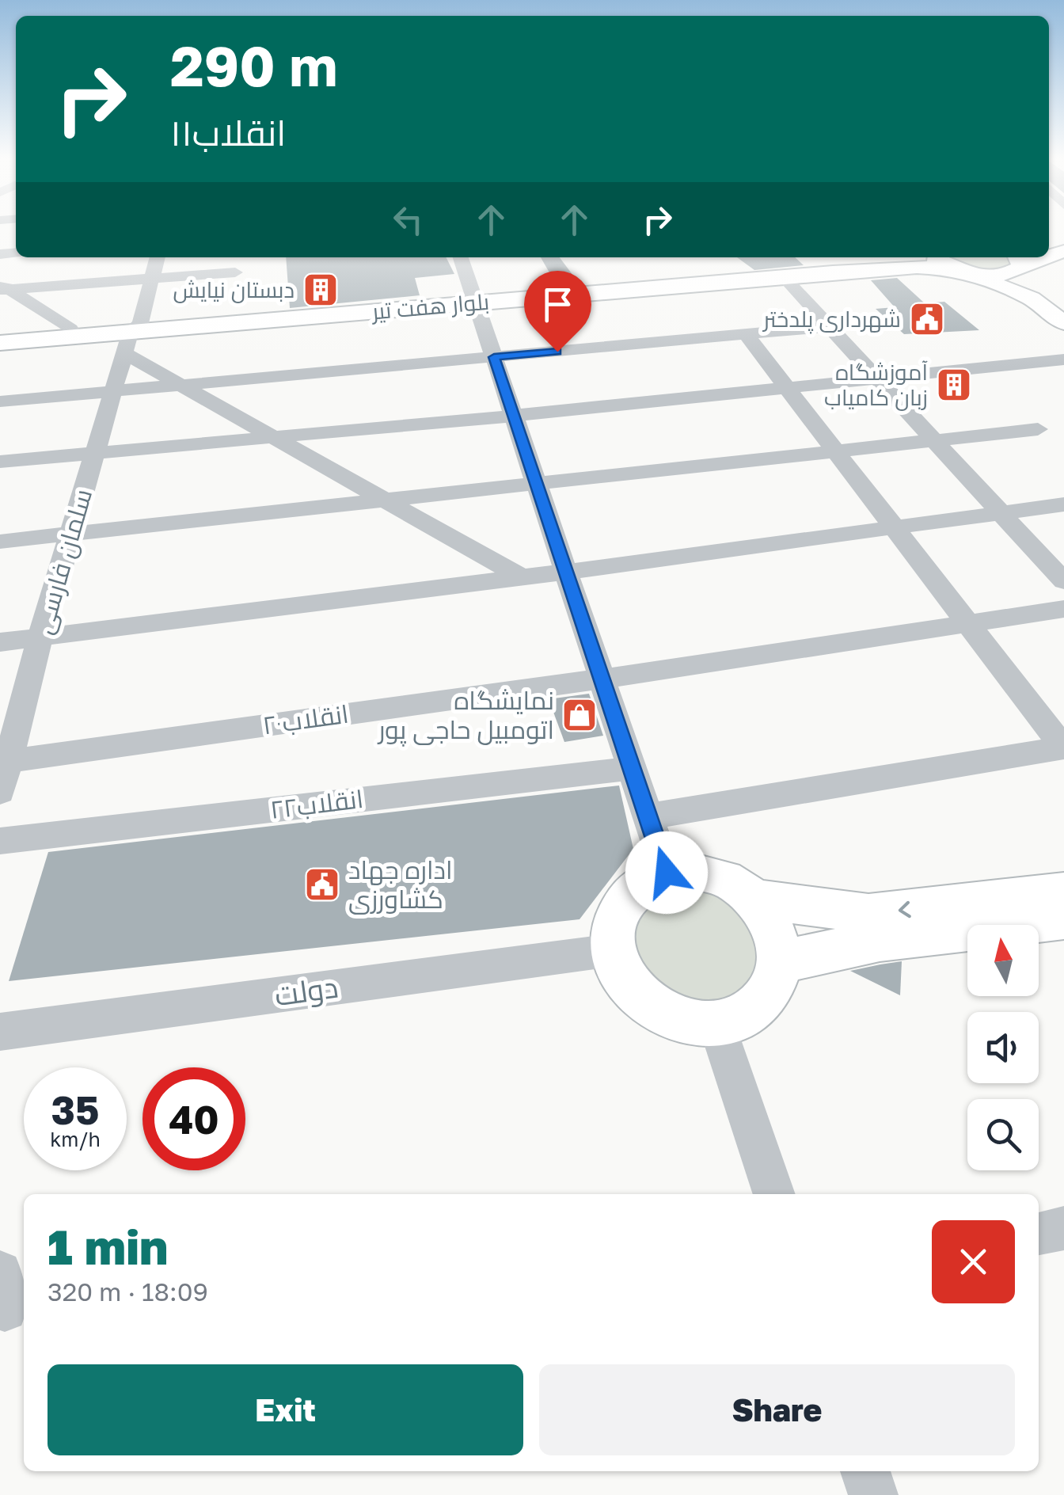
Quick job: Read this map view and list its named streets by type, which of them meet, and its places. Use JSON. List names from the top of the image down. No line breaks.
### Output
{"streets":{"main road":["بلوار هفت تیر"],"street":["سلمان فارسی","انقلاب۲۰","انقلاب۲۲","دولت"]},"crossings":[["بلوار هفت تیر","سلمان فارسی"],["سلمان فارسی","انقلاب۲۰"]],"places":{"building":["دبستان نیایش","آموزشگاه زبان کامیاب"],"public building":["شهرداری پلدختر","اداره جهاد کشاورزی"],"shop":["نمایشگاه اتومبیل حاجی پور"]},"north":"top","page":{"turn":["290 m","انقلاب۱۱"],"speed":"35 km/h","limit":"40","heading":["1 min","320 m · 18:09"],"buttons":["Exit","Share"]}}
